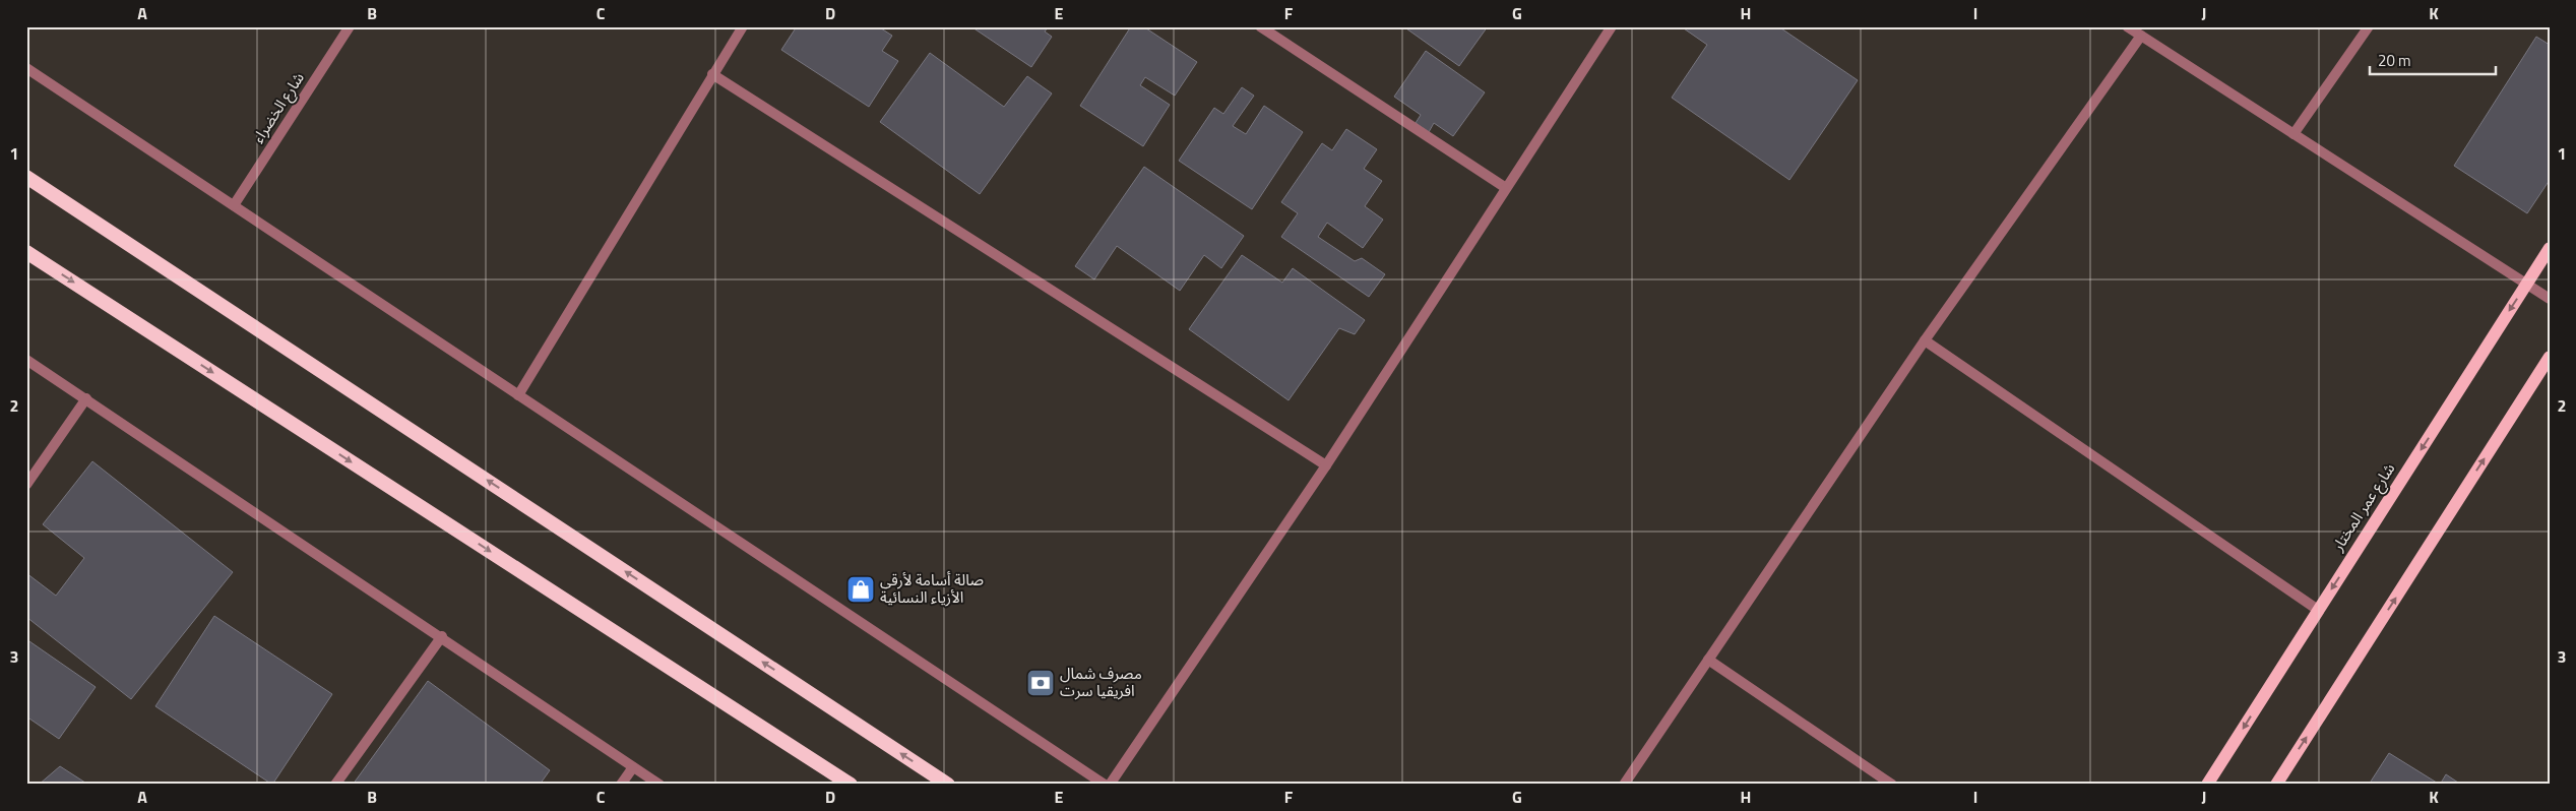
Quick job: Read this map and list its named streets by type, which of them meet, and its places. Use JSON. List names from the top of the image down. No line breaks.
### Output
{"streets":{"main road":["شارع عمر المختار"],"street":["شارع الخضراء"]},"places":{"shop":["صالة أسامة لأرقى الأزياء النسائية"],"bank":["مصرف شمال افريقيا سرت"]},"scale_bar":"20 m","grid":{"columns":["A","B","C","D","E","F","G","H","I","J","K"],"rows":["1","2","3"]}}
